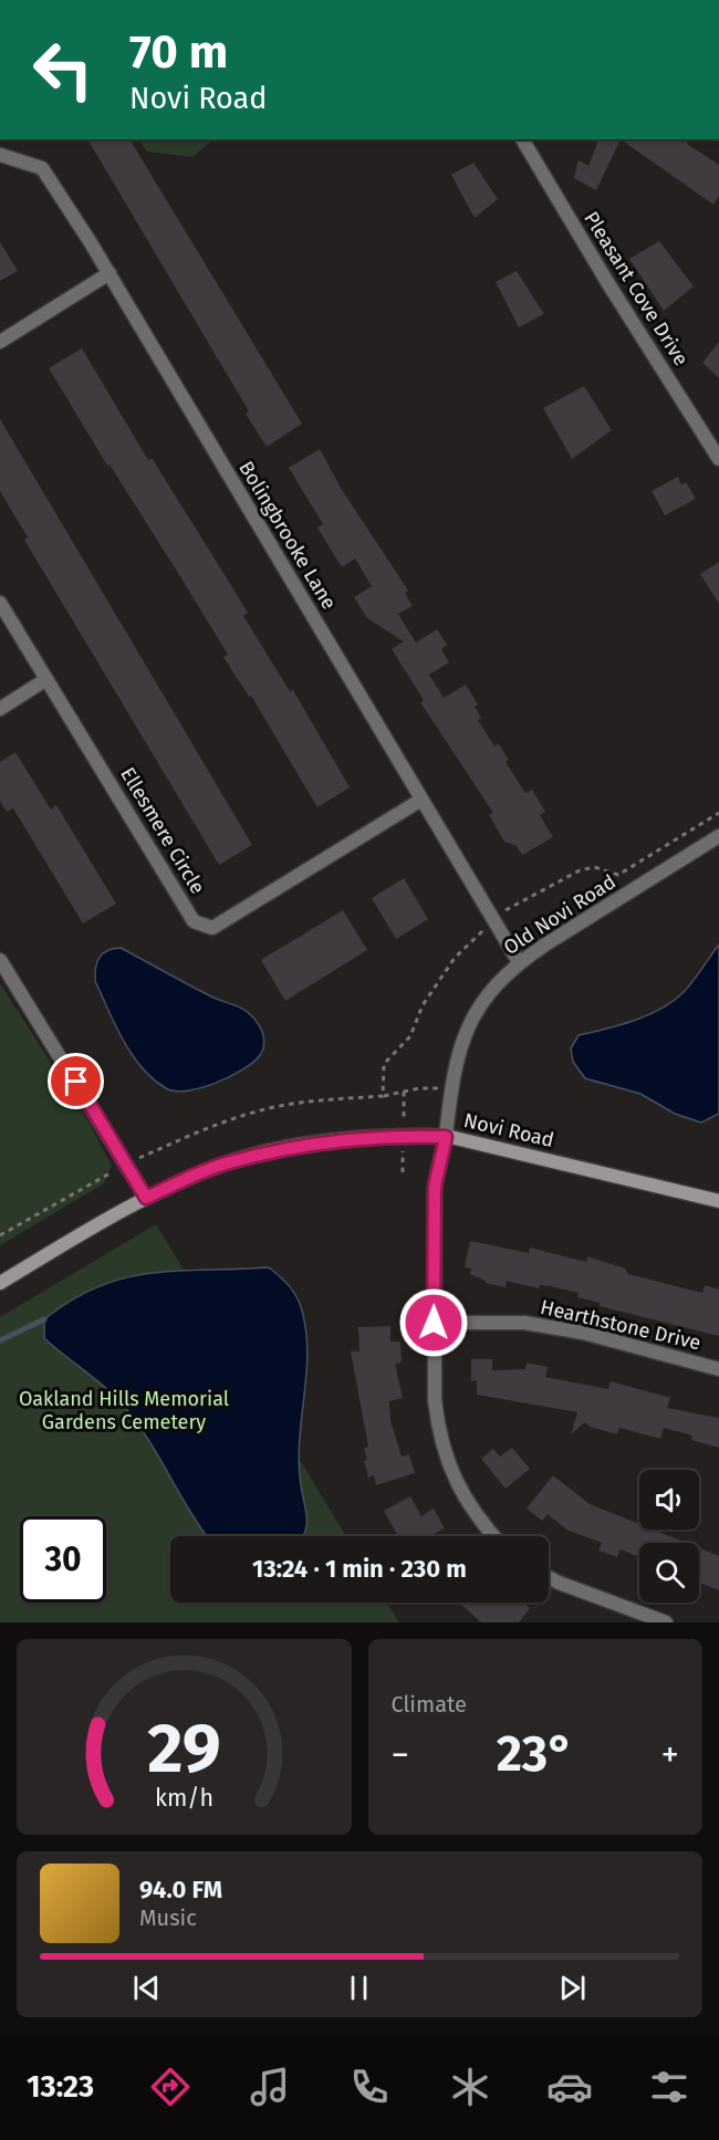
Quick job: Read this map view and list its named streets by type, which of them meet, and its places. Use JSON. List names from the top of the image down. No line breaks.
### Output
{"streets":{"main road":["Novi Road"],"street":["Pleasant Cove Drive","Bolingbrooke Lane","Ellesmere Circle","Old Novi Road","Hearthstone Drive"]},"crossings":[["Bolingbrooke Lane","Ellesmere Circle"],["Bolingbrooke Lane","Old Novi Road"],["Old Novi Road","Novi Road"],["Old Novi Road","Hearthstone Drive"]],"parks":["Oakland Hills Memorial Gardens Cemetery"],"page":{"turn":["70 m","Novi Road"],"limit":"30","trip":"13:24 · 1 min · 230 m","tile":"Climate","heat":["−","23°","+"],"song":["94.0 FM","Music"],"tabs":"13:23","gauge":["29","km/h"]}}
